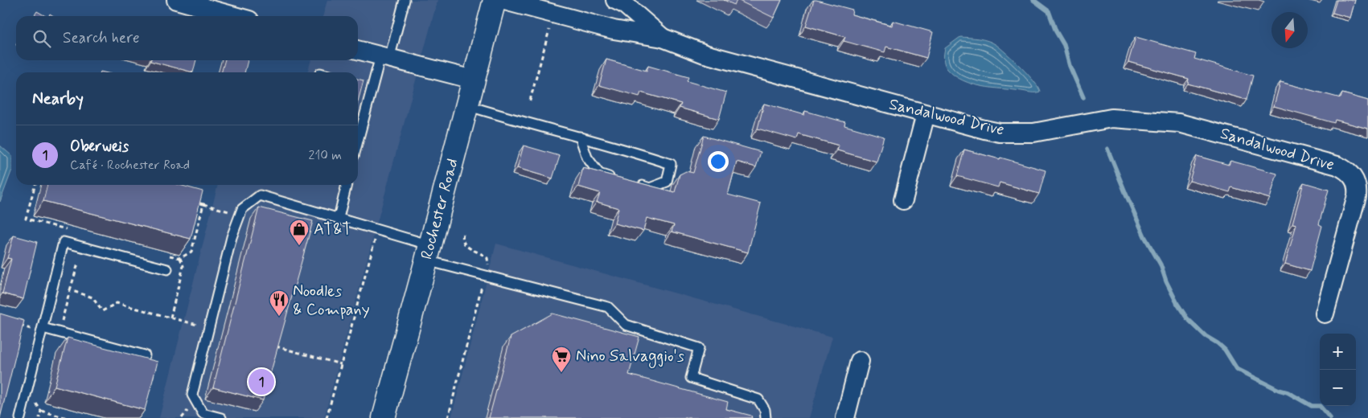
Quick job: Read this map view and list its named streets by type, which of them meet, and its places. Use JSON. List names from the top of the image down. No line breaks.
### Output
{"streets":{"main road":["Rochester Road"],"street":["Sandalwood Drive"]},"places":{"shop":["AT&T"],"restaurant":["Noodles & Company"],"supermarket":["Nino Salvaggio's"]},"north":"bottom","page":{"search":"Search here","heading":"Nearby","list":[{"mark":"1","name":"Oberweis","note":"Café · Rochester Road","value":"210 m"}],"map_buttons":["+","−"],"pins":"1"}}
